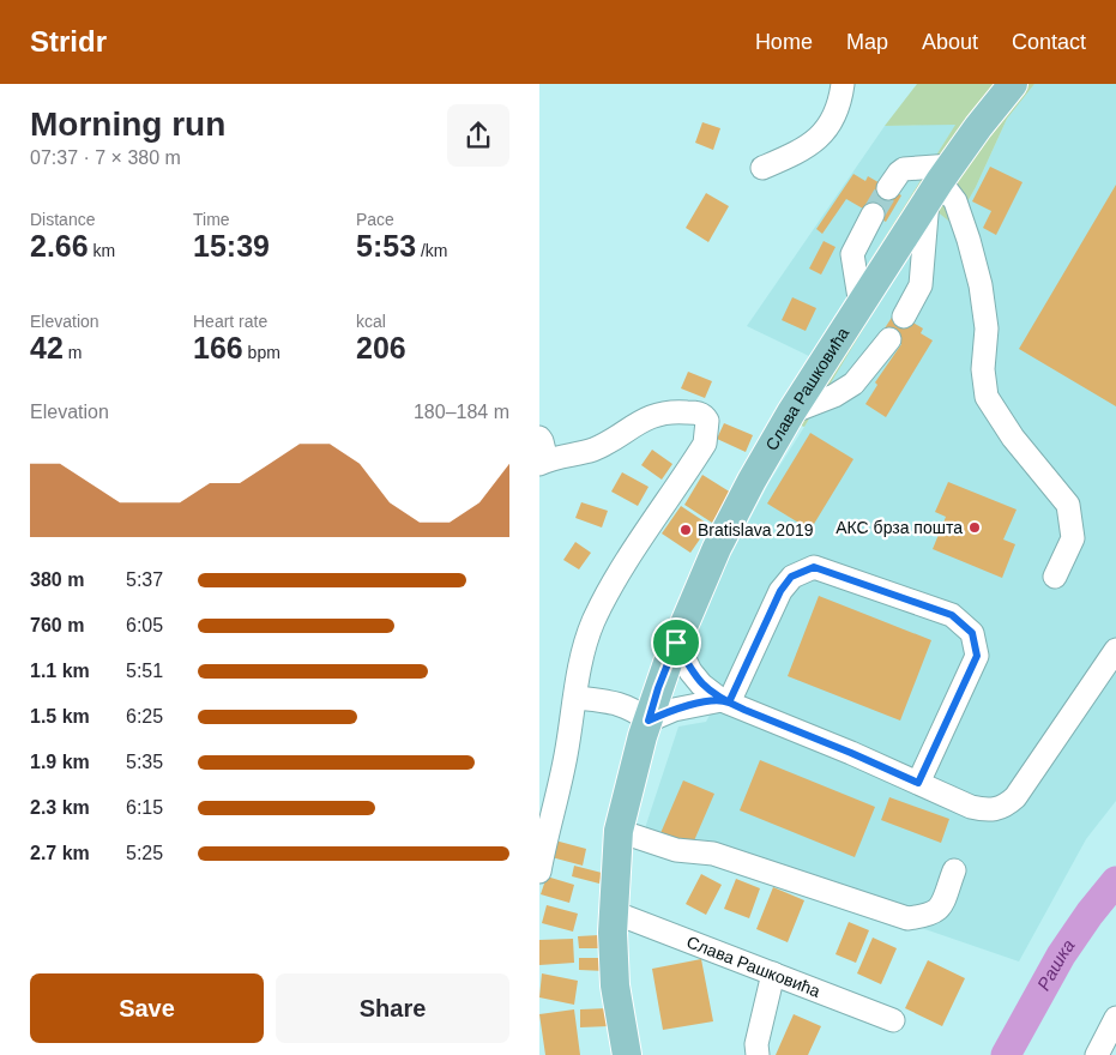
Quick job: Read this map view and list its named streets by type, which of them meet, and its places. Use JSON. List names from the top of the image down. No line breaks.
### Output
{"streets":{"main road":["Слава Рашковића"]},"water":["Рашка"],"places":["АКС брза пошта","Bratislava 2019"],"page":{"header":"Stridr","nav":["Home","Map","About","Contact"],"heading":["Morning run","07:37 · 7 × 380 m"],"stats":[["Distance","2.66 km"],["Time","15:39"],["Pace","5:53 /km"],["Elevation","42 m"],["Heart rate","166 bpm"],["kcal","206"]],"chart":["Elevation","180–184 m"],"list":[{"name":"380 m","note":"5:37"},{"name":"760 m","note":"6:05"},{"name":"1.1 km","note":"5:51"},{"name":"1.5 km","note":"6:25"},{"name":"1.9 km","note":"5:35"},{"name":"2.3 km","note":"6:15"},{"name":"2.7 km","note":"5:25"}],"buttons":["Save","Share"]}}
